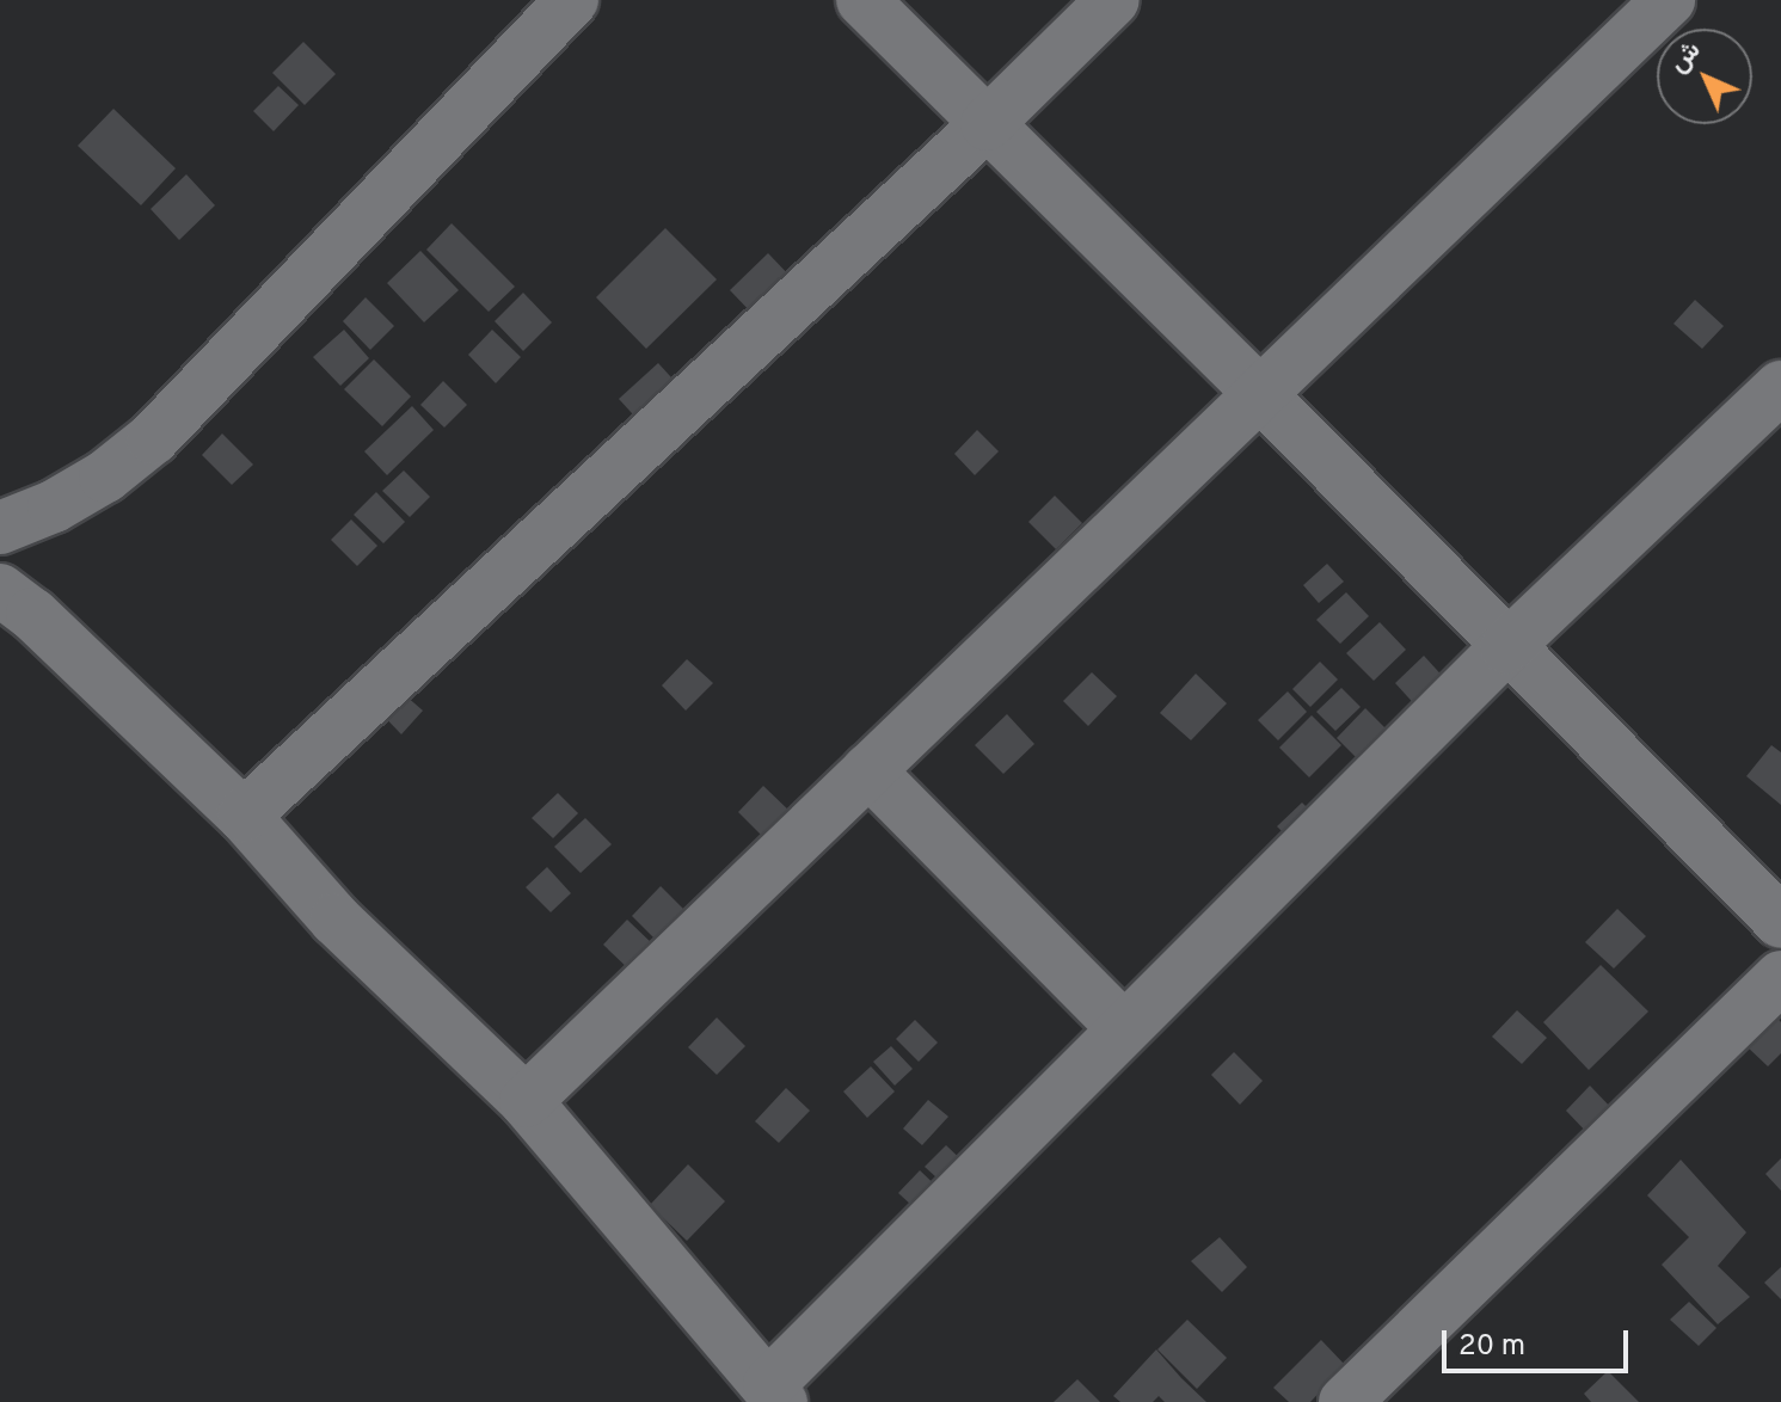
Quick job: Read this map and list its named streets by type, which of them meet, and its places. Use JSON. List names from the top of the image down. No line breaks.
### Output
{"scale_bar":"20 m","north":"top left"}
